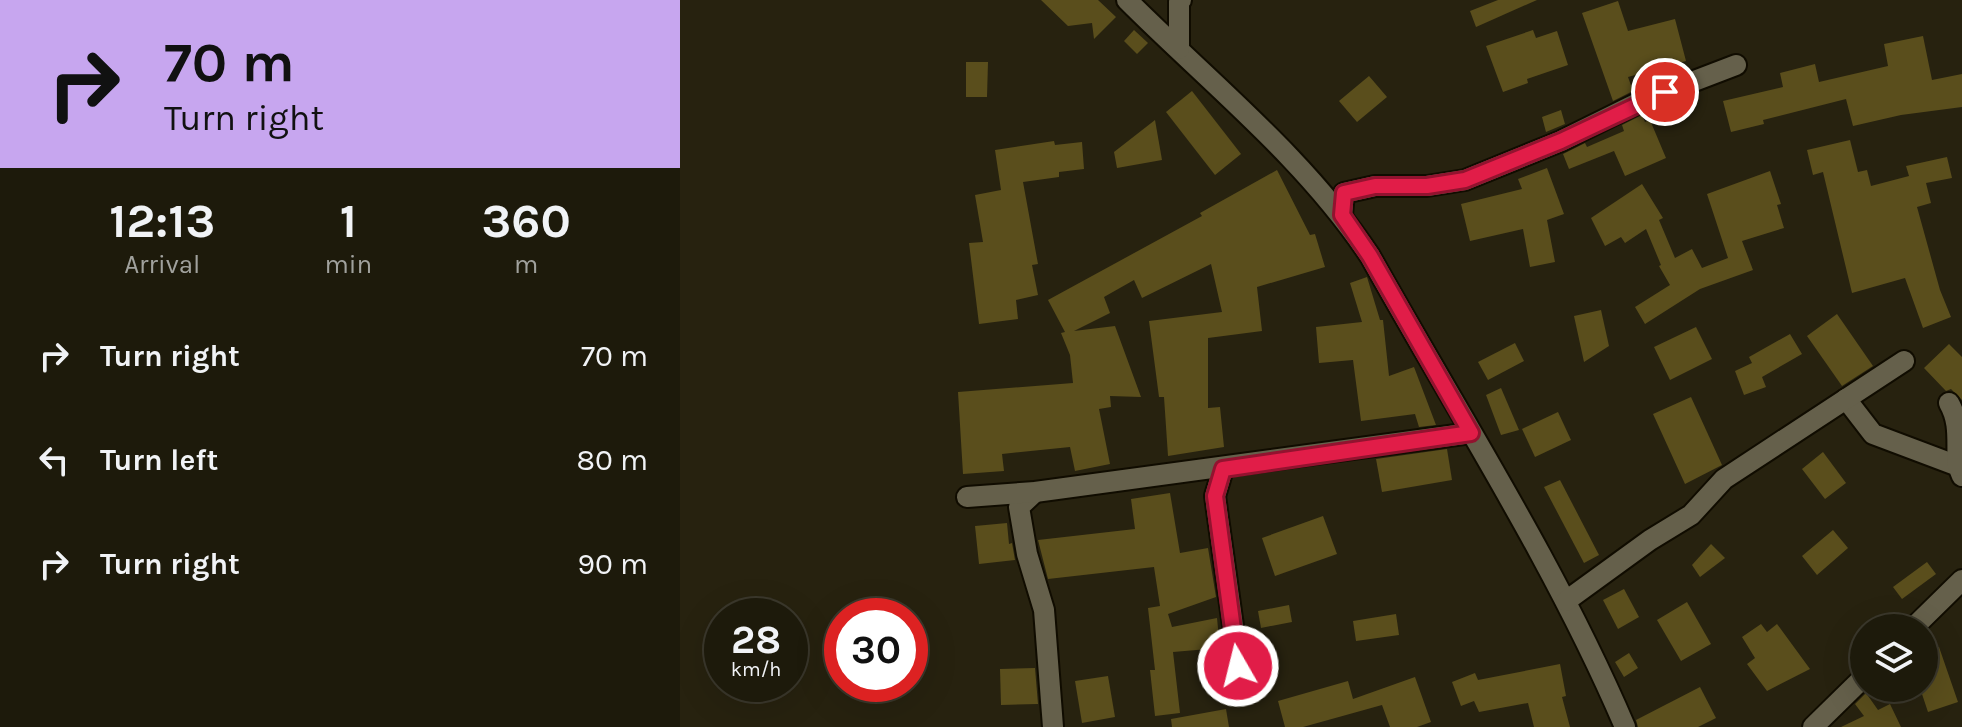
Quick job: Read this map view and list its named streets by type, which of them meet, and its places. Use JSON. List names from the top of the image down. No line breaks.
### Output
{"page":{"turn":["70 m","Turn right"],"eta":["12:13","Arrival","1","min","360","m"],"list":[{"name":"Turn right","value":"70 m"},{"name":"Turn left","value":"80 m"},{"name":"Turn right","value":"90 m"}],"speed":"28 km/h","limit":"30"}}
